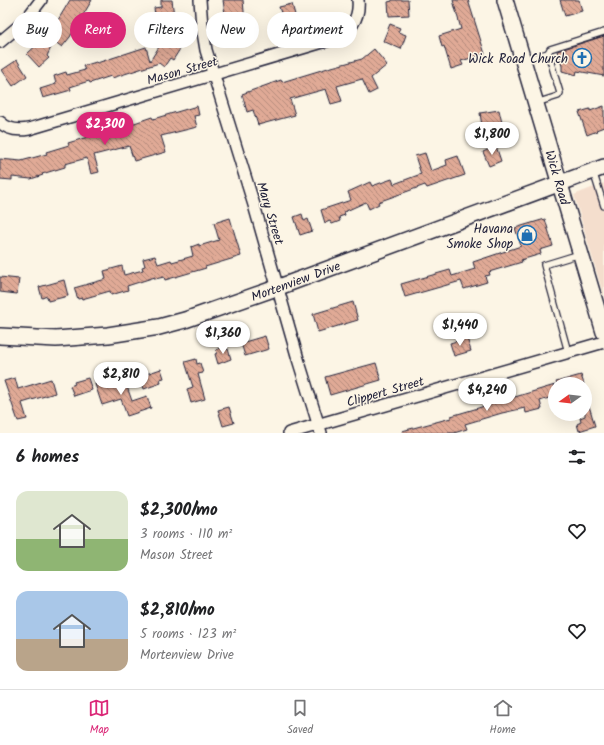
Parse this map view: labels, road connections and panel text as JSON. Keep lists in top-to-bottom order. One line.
{"streets":{"street":["Mason Street","Wick Road","Mary Street","Mortenview Drive","Clippert Street"]},"crossings":[["Mason Street","Mary Street"],["Wick Road","Mortenview Drive"],["Mary Street","Mortenview Drive"],["Mary Street","Clippert Street"]],"places":{"church":["Wick Road Church"],"shop":["Havana Smoke Shop"]},"north":"left","page":{"chip":["Buy","Rent","Filters","New","Apartment"],"price":["$2,300","$1,800","$1,440","$1,360","$2,810","$4,240"],"heading":"6 homes","list":[{"name":"$2,300/mo","note":"3 rooms · 110 m² · Mason Street"},{"name":"$2,810/mo","note":"5 rooms · 123 m² · Mortenview Drive"}],"tabs":["Map","Saved","Home"]}}
